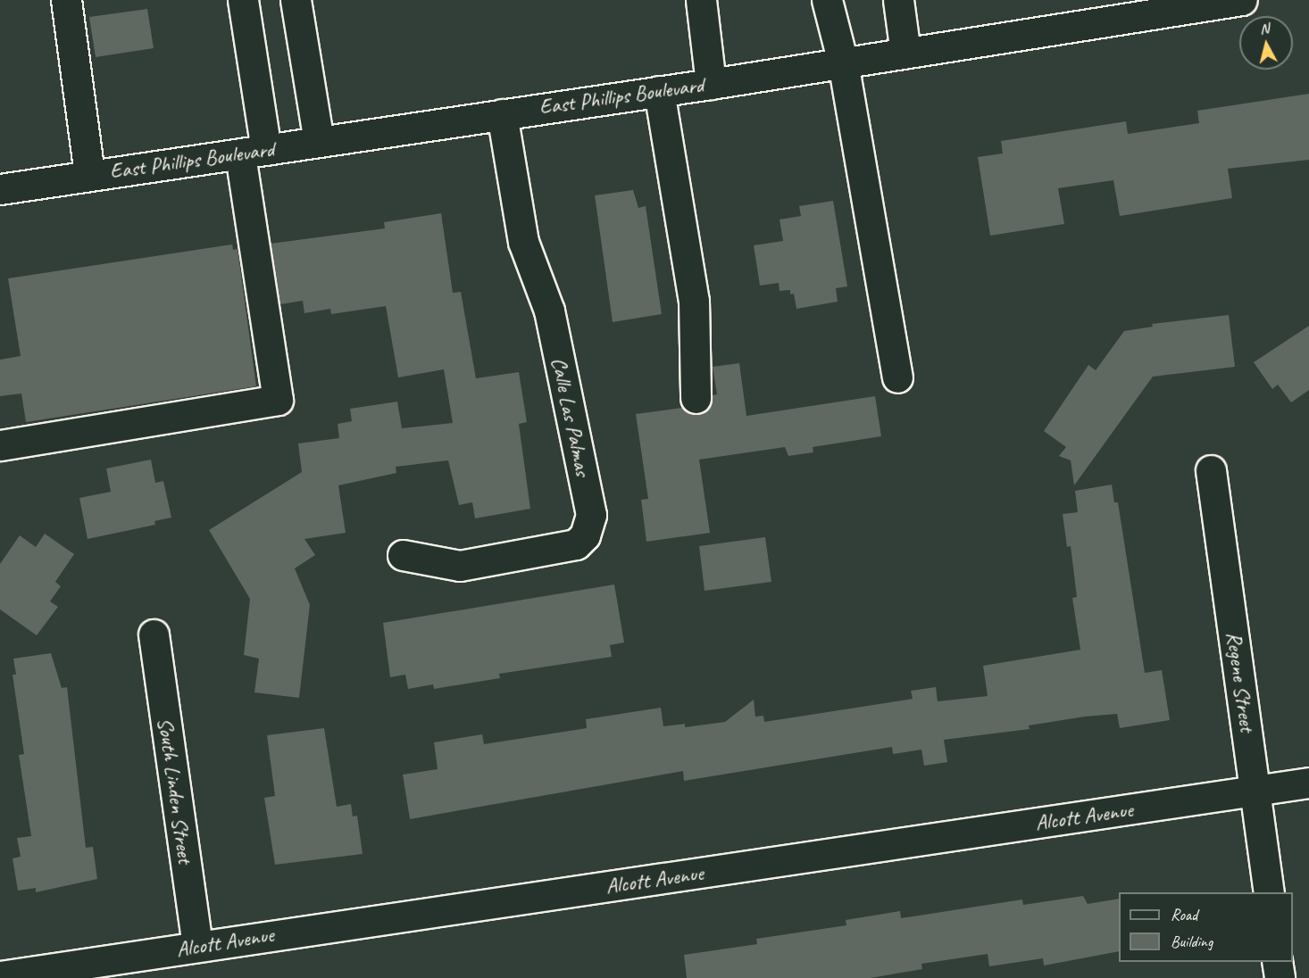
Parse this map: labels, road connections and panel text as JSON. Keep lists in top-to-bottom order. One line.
{"streets":{"street":["East Phillips Boulevard","Calle Las Palmas","Regene Street","South Linden Street","Alcott Avenue"]},"crossings":[["East Phillips Boulevard","Calle Las Palmas"],["Regene Street","Alcott Avenue"],["South Linden Street","Alcott Avenue"]],"legend":["Road","Building"],"north":"top"}
